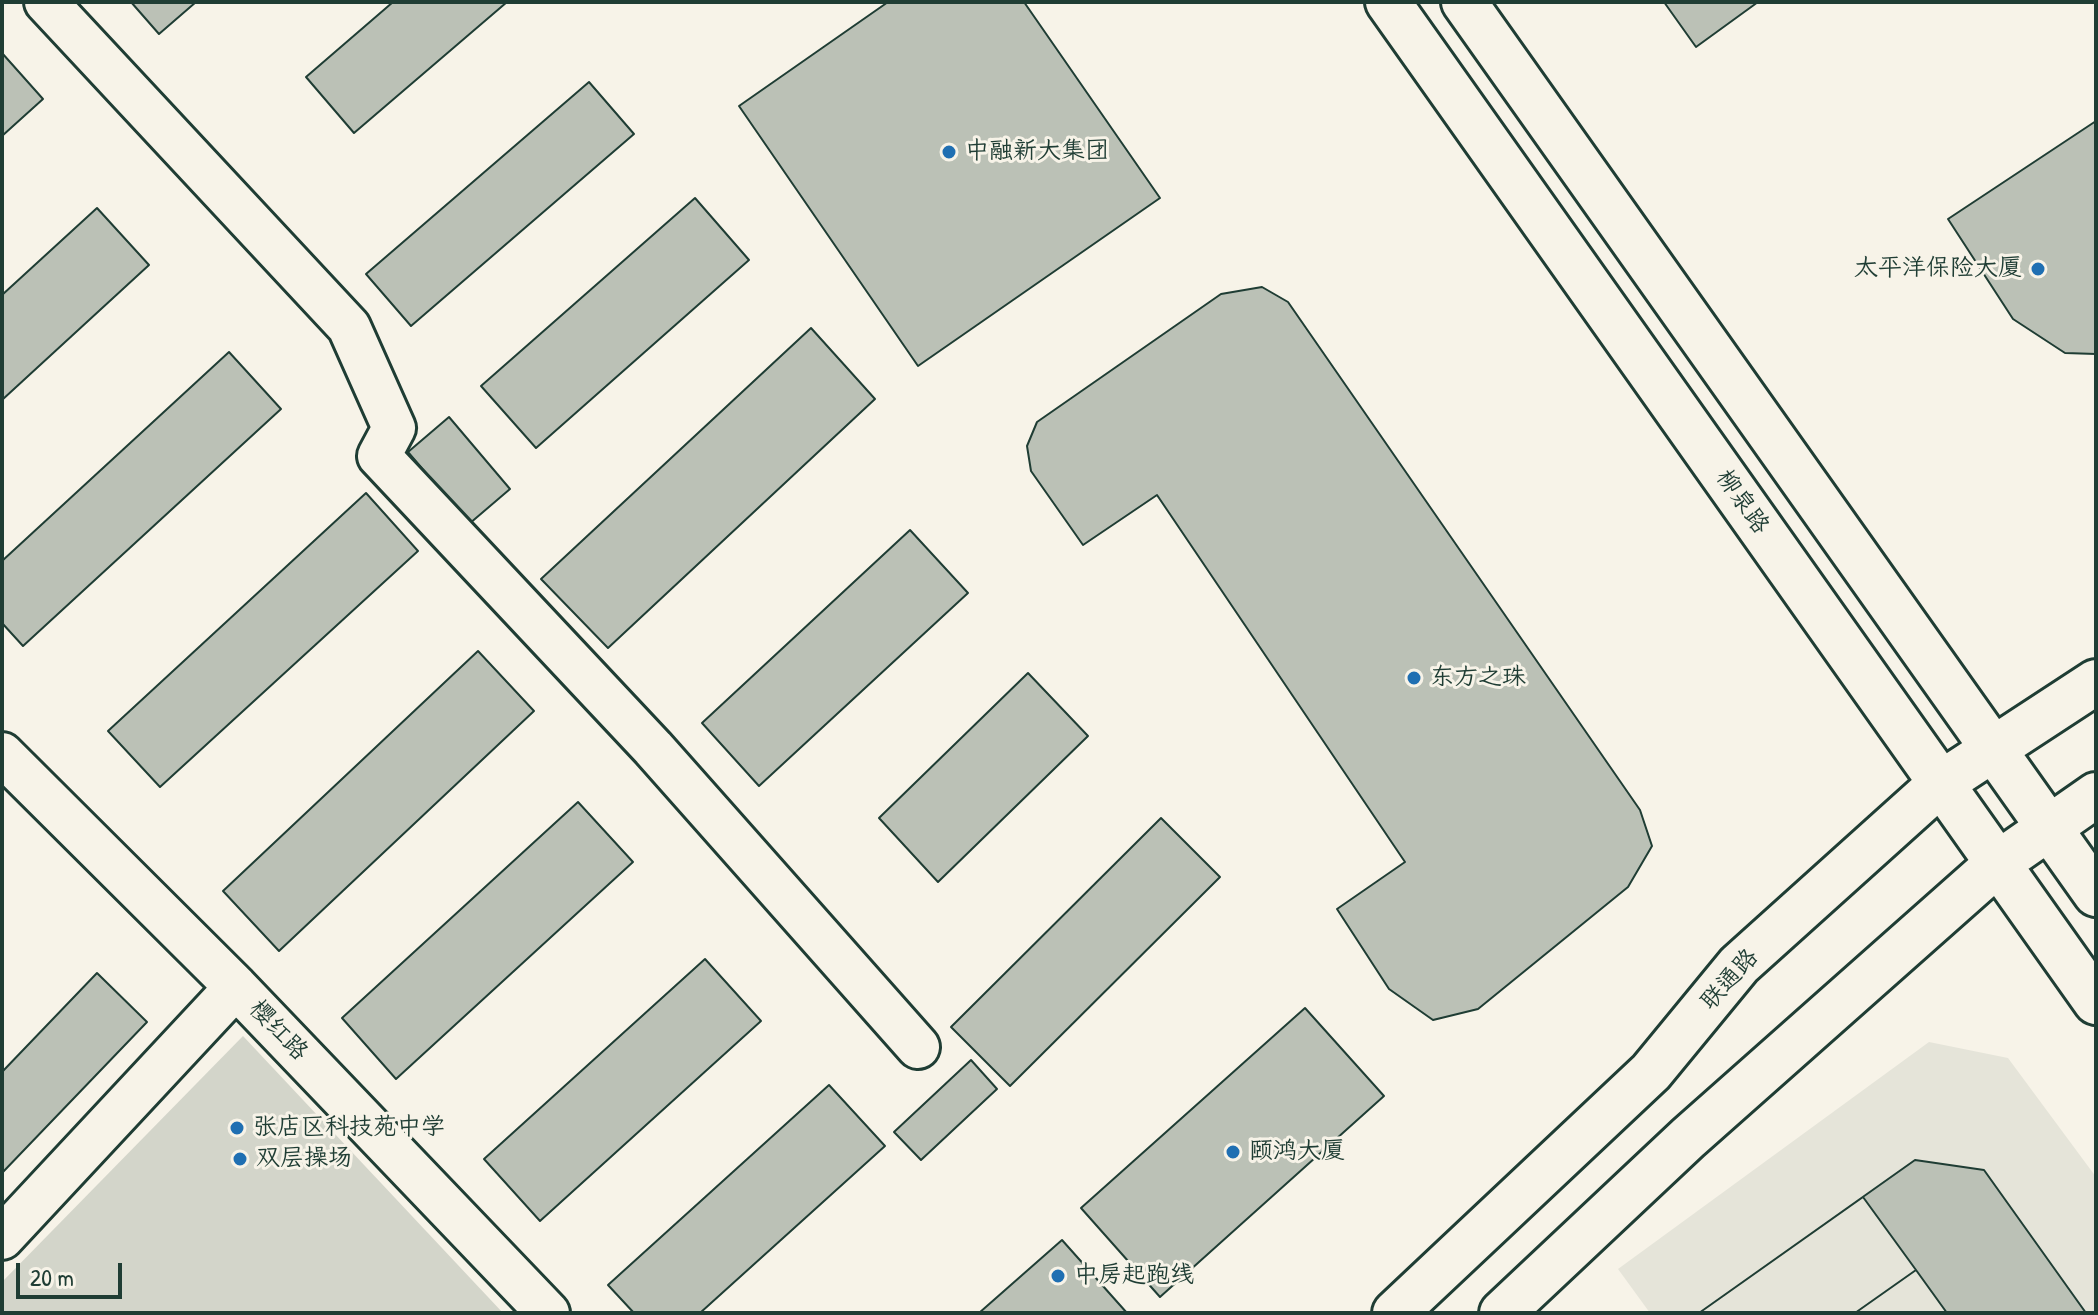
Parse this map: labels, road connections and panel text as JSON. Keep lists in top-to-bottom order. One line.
{"streets":{"main road":["柳泉路","联通路"],"street":["樱红路"]},"crossings":[["柳泉路","联通路"]],"places":["中融新大集团","太平洋保险大厦","东方之珠","张店区科技苑中学","颐鸿大厦","双层操场","中房起跑线"],"scale_bar":"20 m"}
